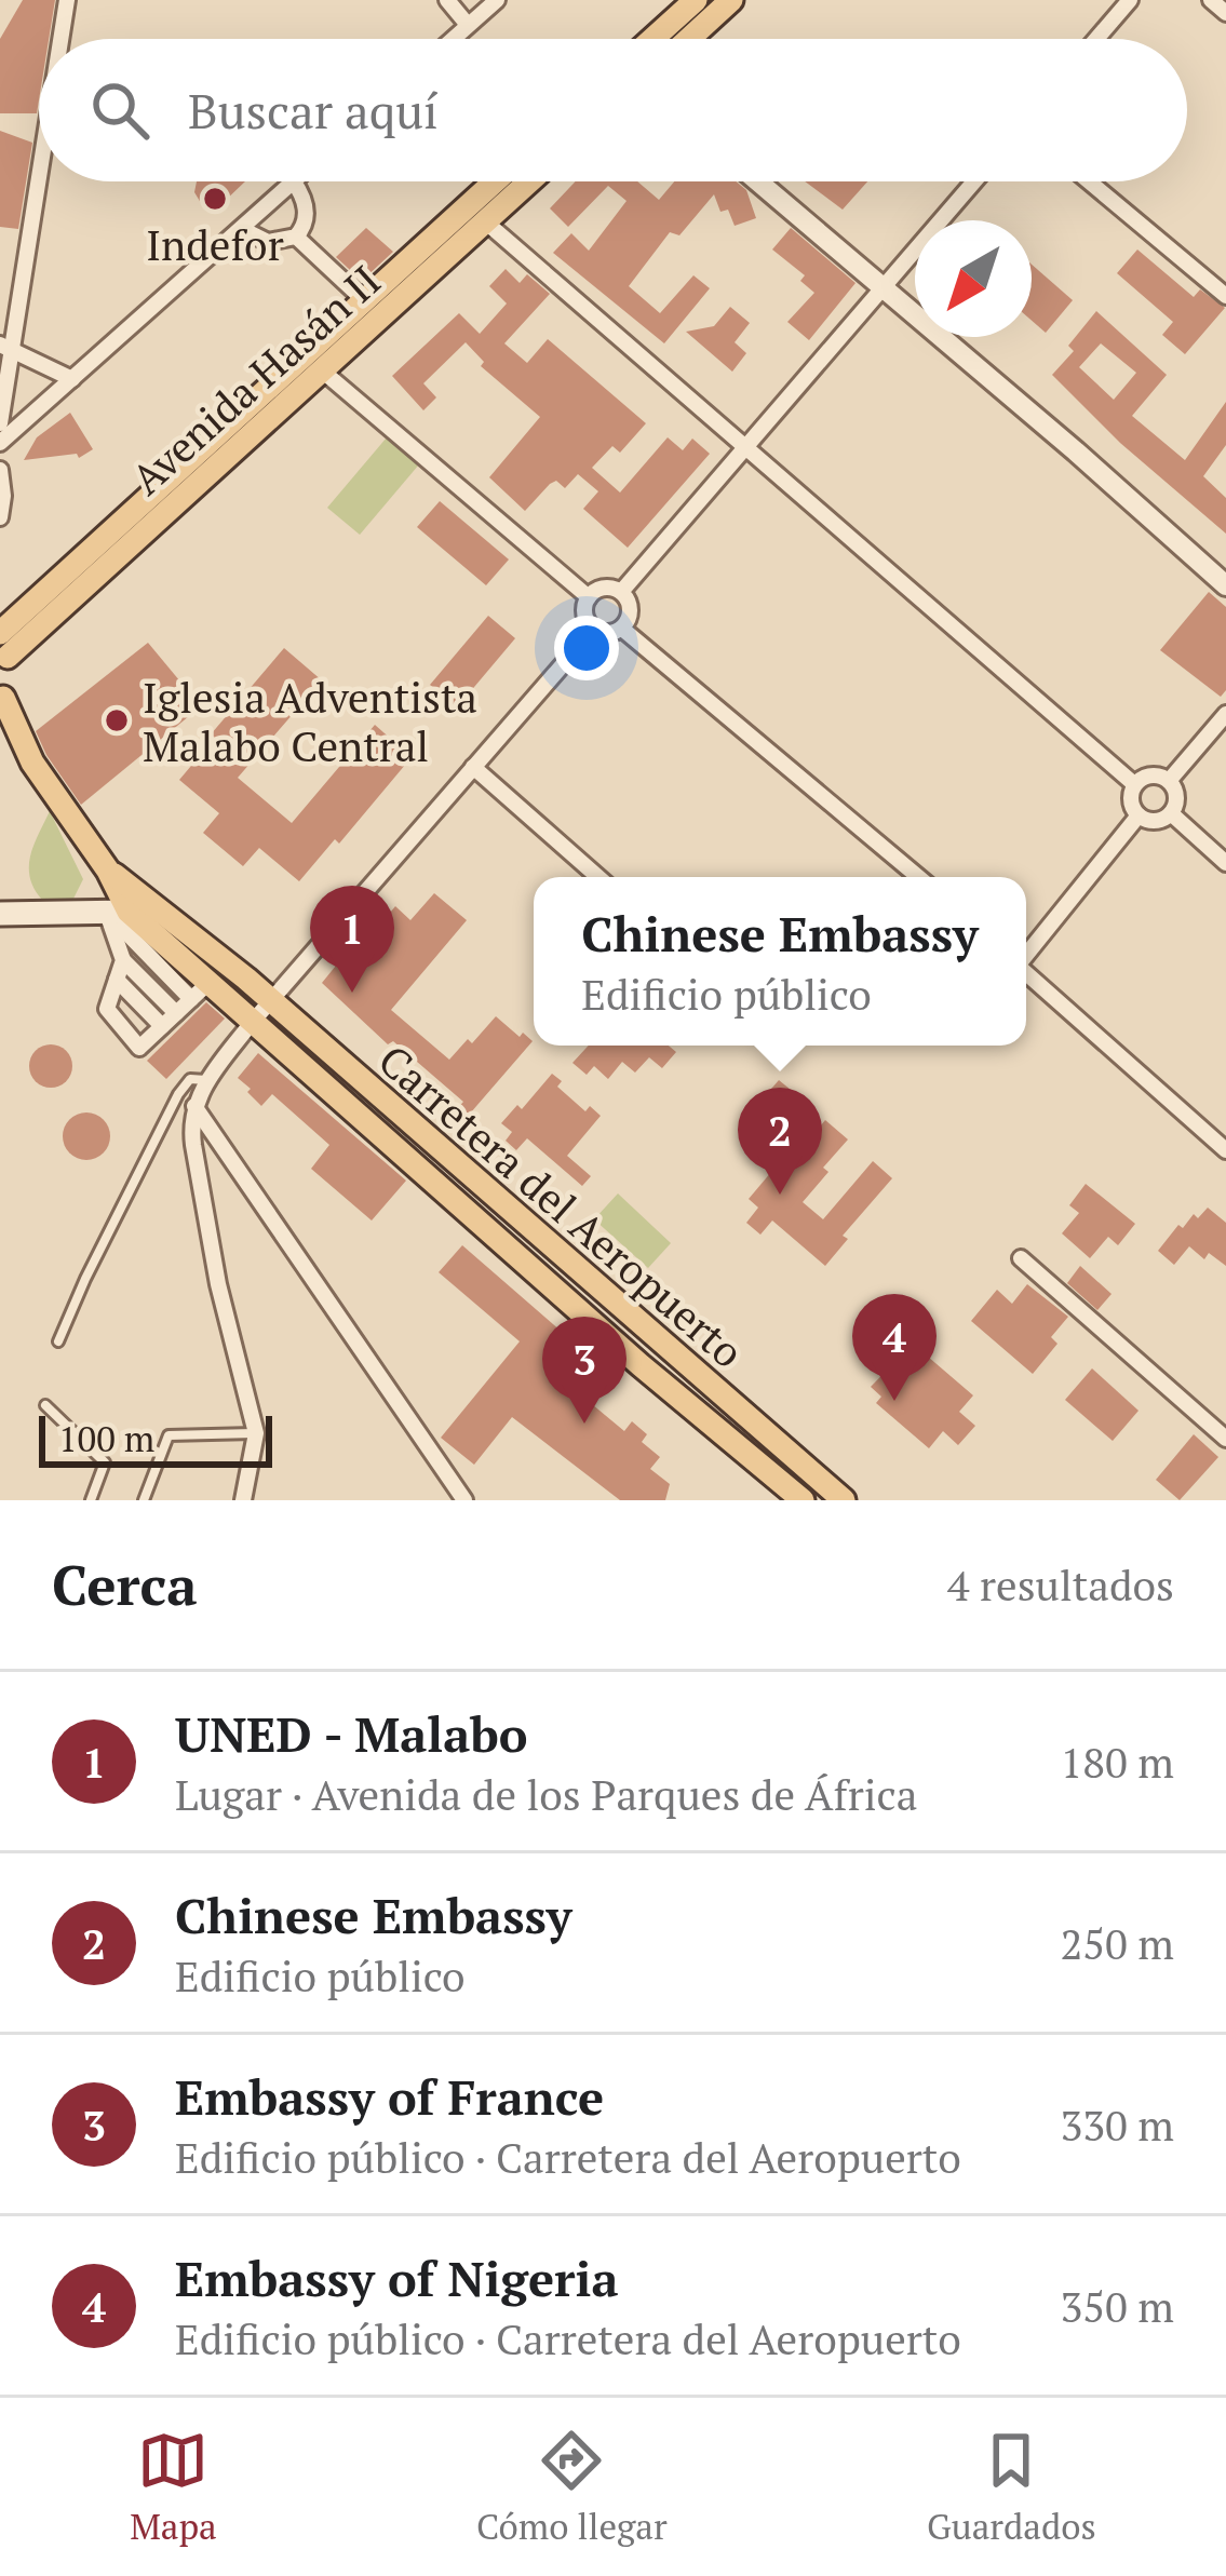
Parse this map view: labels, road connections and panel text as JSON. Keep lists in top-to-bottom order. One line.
{"streets":{"main road":["Avenida Hasán II","Carretera del Aeropuerto"]},"places":["Indefor","Iglesia Adventista Malabo Central"],"scale_bar":"100 m","north":"bottom left","page":{"search":"Buscar aquí","popup":["Chinese Embassy","Edificio público"],"pins":["1","2","4","3"],"scale":"100 m","heading":["Cerca","4 resultados"],"list":[{"mark":"1","name":"UNED - Malabo","note":"Lugar · Avenida de los Parques de África","value":"180 m"},{"mark":"2","name":"Chinese Embassy","note":"Edificio público","value":"250 m"},{"mark":"3","name":"Embassy of France","note":"Edificio público · Carretera del Aeropuerto","value":"330 m"},{"mark":"4","name":"Embassy of Nigeria","note":"Edificio público · Carretera del Aeropuerto","value":"350 m"}],"nav":["Mapa","Cómo llegar","Guardados"]}}
